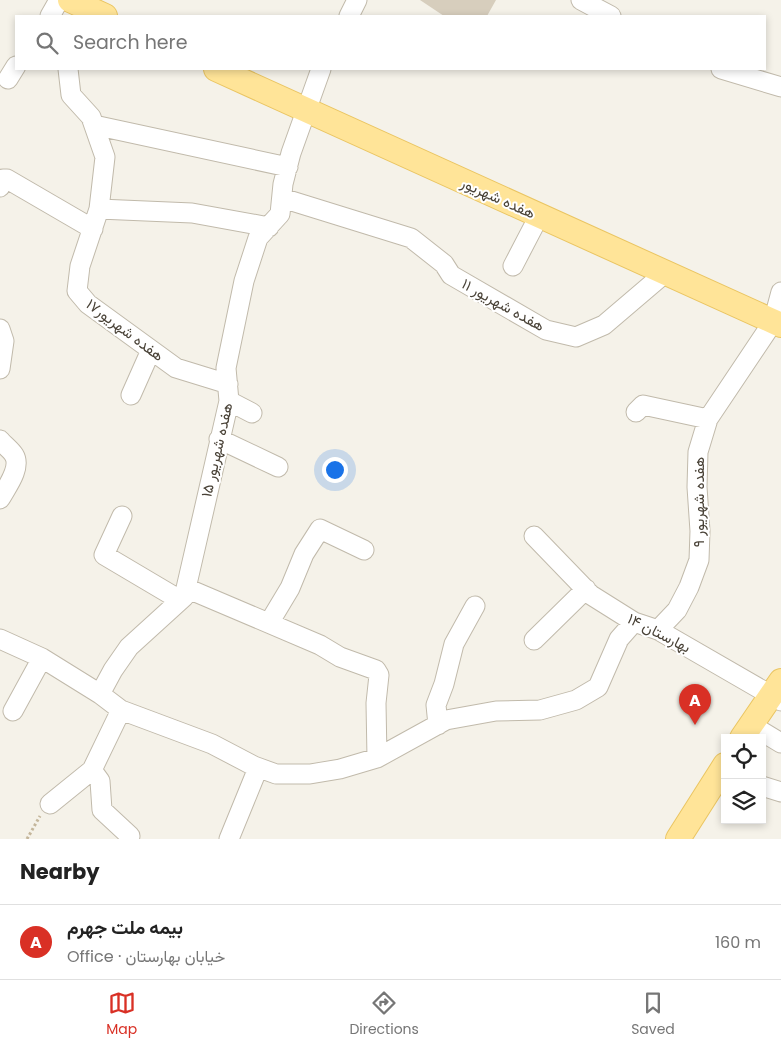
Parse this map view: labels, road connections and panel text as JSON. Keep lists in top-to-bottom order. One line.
{"streets":{"main road":["هفده شهریور"],"street":["هفده شهریور ۱۱","هفده شهریور۱۷","هفده شهریور ۱۵","هفده شهریور ۹","بهارستان ۱۴"]},"crossings":[["هفده شهریور","هفده شهریور ۱۱"],["هفده شهریور","هفده شهریور ۱۵"],["هفده شهریور","هفده شهریور ۹"],["هفده شهریور ۱۱","هفده شهریور ۱۵"],["هفده شهریور۱۷","هفده شهریور ۱۵"],["هفده شهریور ۹","بهارستان ۱۴"]],"page":{"search":"Search here","pins":"A","heading":"Nearby","list":[{"mark":"A","name":"بیمه ملت جهرم","note":"Office · خیابان بهارستان","value":"160 m"}],"nav":["Map","Directions","Saved"]}}
